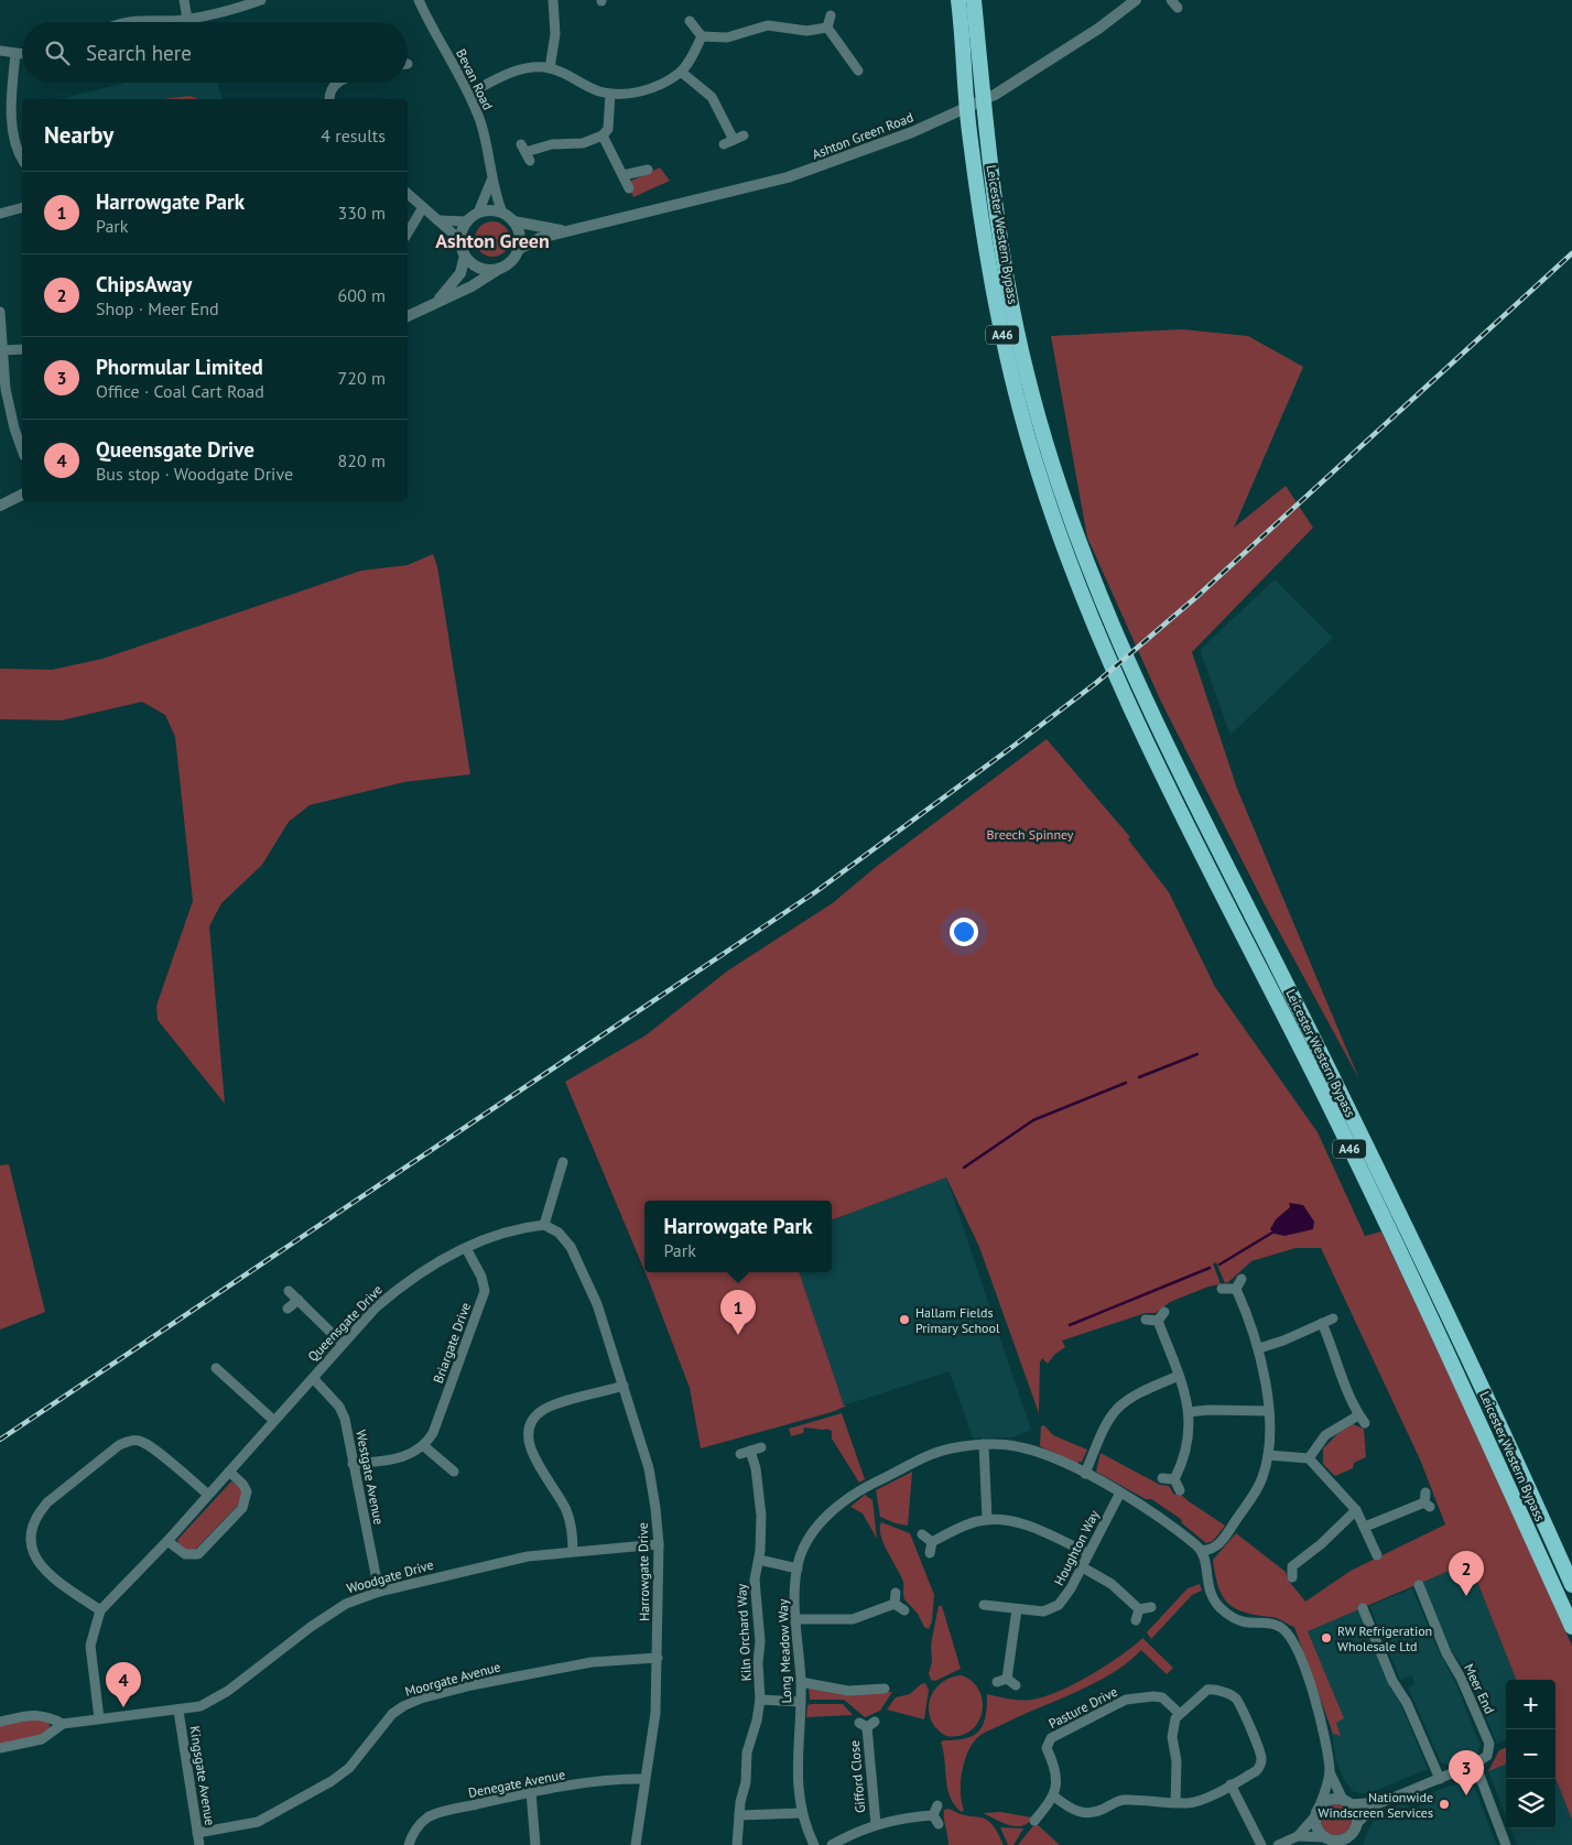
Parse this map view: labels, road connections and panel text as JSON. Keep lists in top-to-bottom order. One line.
{"streets":{"highway":["Leicester Western Bypass","A46"],"street":["Bevan Road","Ashton Green Road","Queensgate Drive","Briargate Drive","Westgate Avenue","Houghton Way","Harrowgate Drive","Woodgate Drive","Kiln Orchard Way","Long Meadow Way","Moorgate Avenue","Meer End","Pasture Drive","Kingsgate Avenue","Gifford Close","Denegate Avenue"]},"crossings":[["Bevan Road","Ashton Green Road"],["Queensgate Drive","Briargate Drive"],["Queensgate Drive","Westgate Avenue"],["Queensgate Drive","Harrowgate Drive"],["Queensgate Drive","Woodgate Drive"],["Westgate Avenue","Woodgate Drive"],["Houghton Way","Long Meadow Way"],["Harrowgate Drive","Woodgate Drive"],["Harrowgate Drive","Moorgate Avenue"],["Harrowgate Drive","Denegate Avenue"],["Woodgate Drive","Kingsgate Avenue"],["Moorgate Avenue","Kingsgate Avenue"]],"districts":["Ashton Green"],"parks":["Breech Spinney"],"places":["Hallam Fields Primary School","RW Refrigeration Wholesale Ltd","Nationwide Windscreen Services"],"page":{"search":"Search here","heading":["Nearby","4 results"],"list":[{"mark":"1","name":"Harrowgate Park","note":"Park","value":"330 m"},{"mark":"2","name":"ChipsAway","note":"Shop · Meer End","value":"600 m"},{"mark":"3","name":"Phormular Limited","note":"Office · Coal Cart Road","value":"720 m"},{"mark":"4","name":"Queensgate Drive","note":"Bus stop · Woodgate Drive","value":"820 m"}],"popup":["Harrowgate Park","Park"],"pins":["1","2","4","3"],"map_buttons":["+","−"]}}
